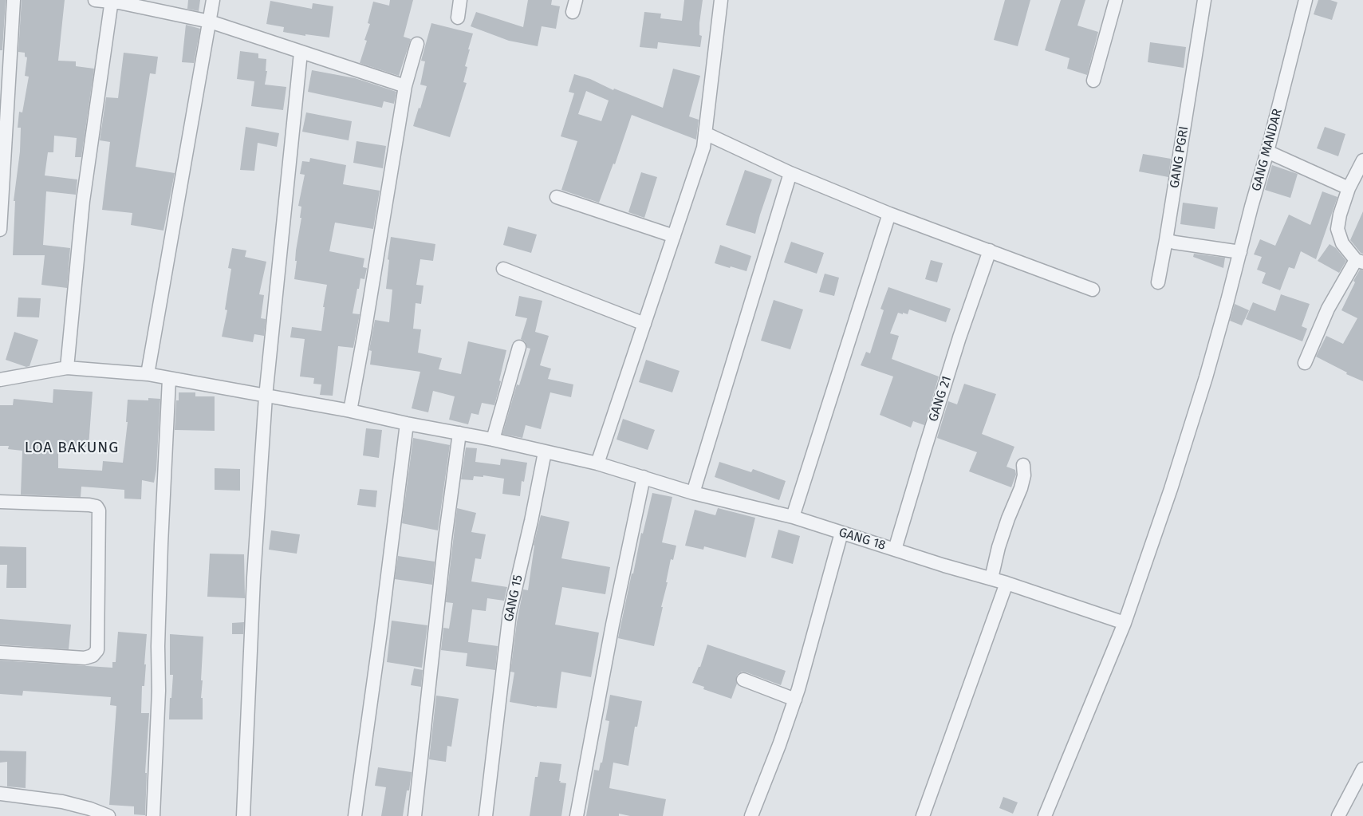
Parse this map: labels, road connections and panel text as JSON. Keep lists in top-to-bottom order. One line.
{"streets":{"street":["GANG MANDAR","GANG PGRI","GANG 21","GANG 18","GANG 15"]},"crossings":[["GANG MANDAR","GANG 18"],["GANG 21","GANG 18"],["GANG 18","GANG 15"]],"districts":["LOA BAKUNG"]}
